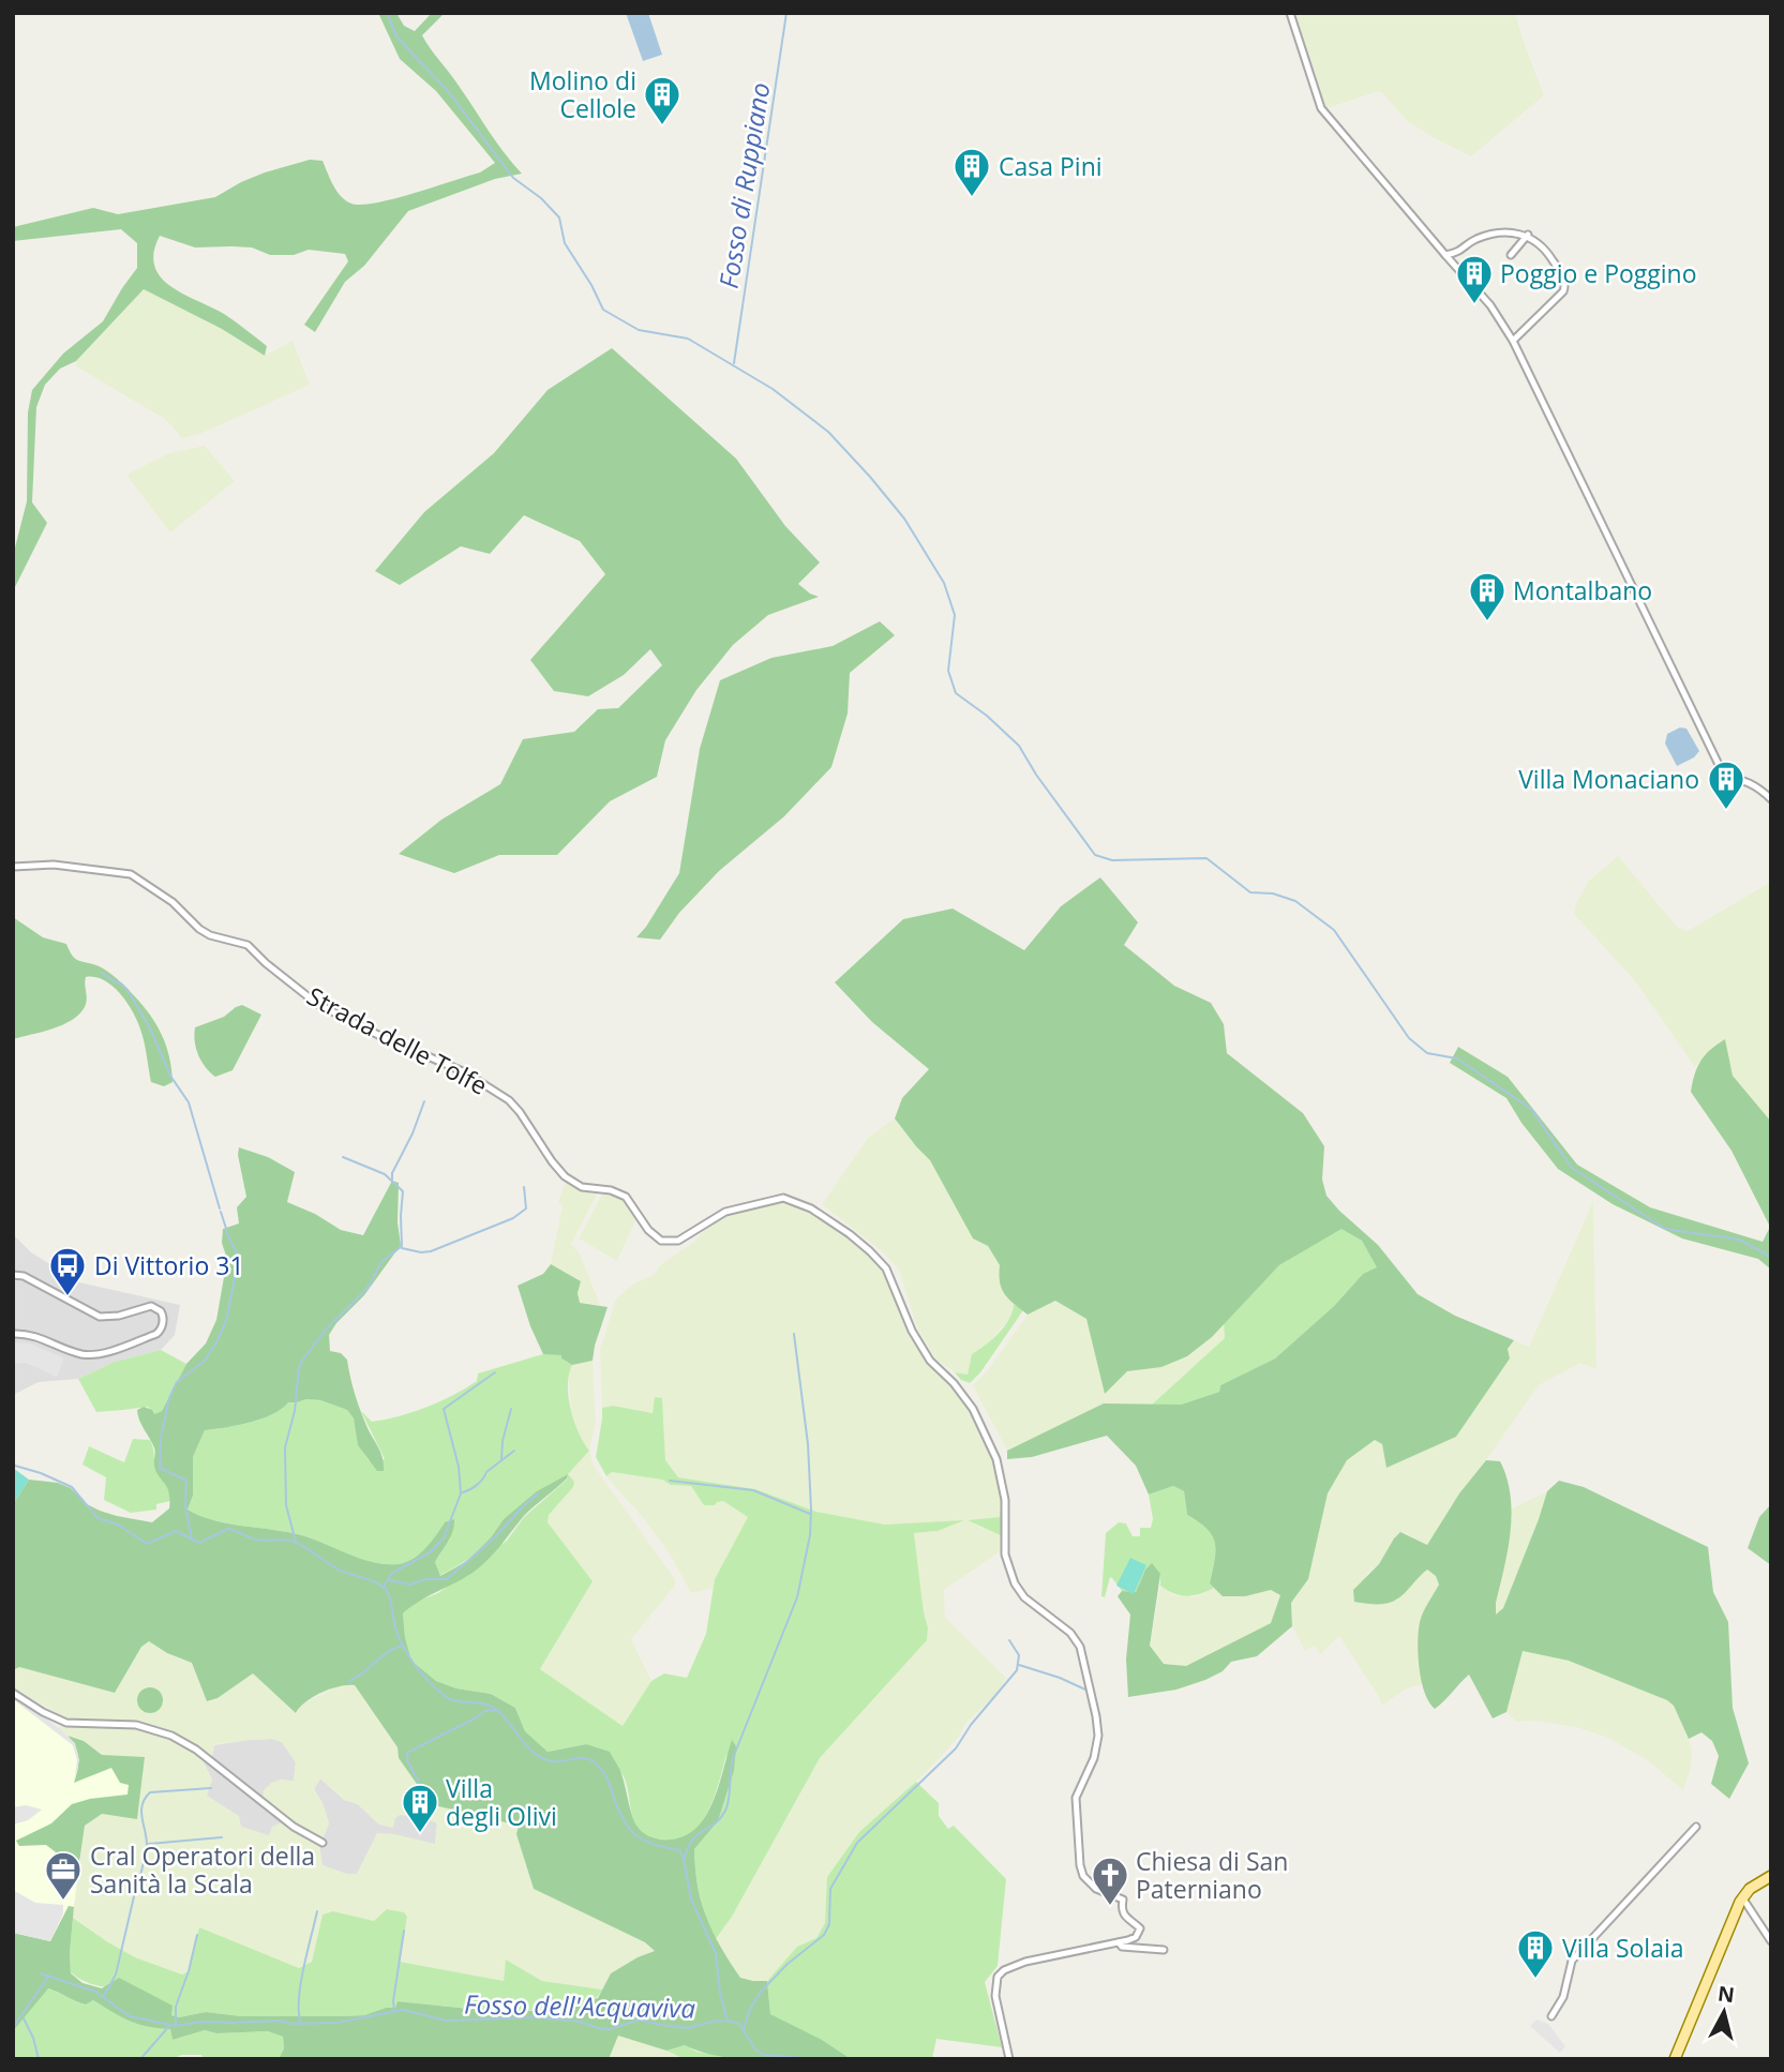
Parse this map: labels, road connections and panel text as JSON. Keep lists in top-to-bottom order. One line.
{"streets":{"street":["Strada delle Tolfe"]},"water":["Fosso di Ruppiano","Fosso dell'Acquaviva"],"places":{"building":["Molino di Cellole","Casa Pini","Poggio e Poggino","Montalbano","Villa Monaciano","Villa degli Olivi","Villa Solaia"],"bus stop":["Di Vittorio 31"],"office":["Cral Operatori della Sanità la Scala"],"church":["Chiesa di San Paterniano"]},"north":"top"}
